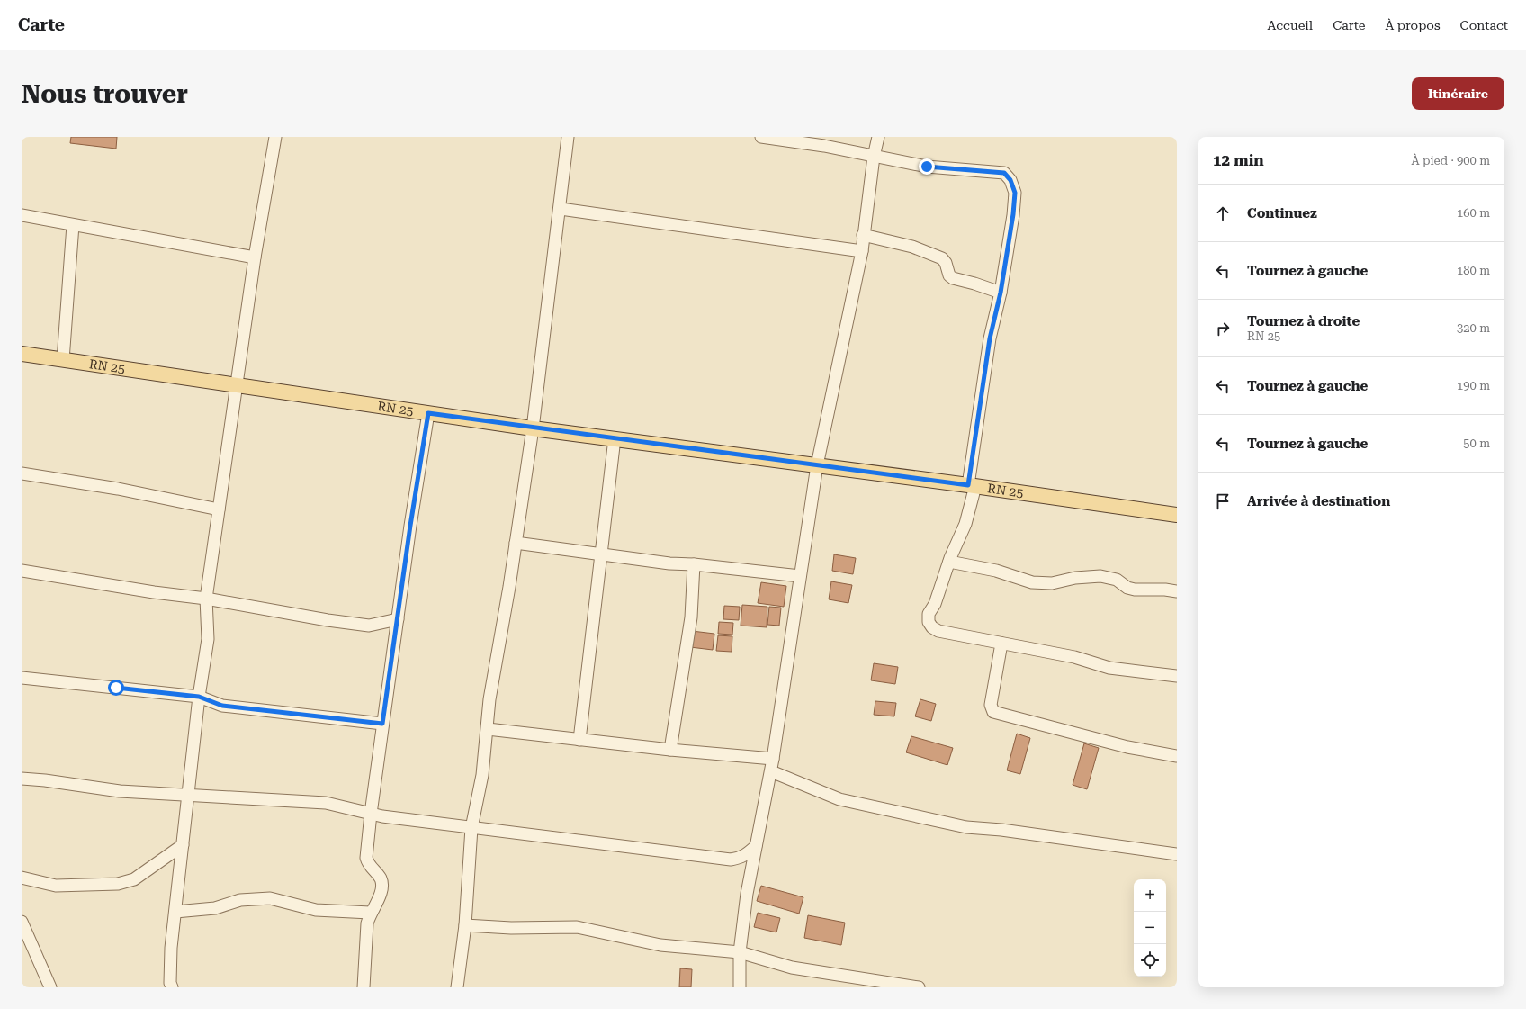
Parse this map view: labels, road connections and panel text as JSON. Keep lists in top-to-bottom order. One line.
{"streets":{"main road":["RN 25"]},"page":{"header":"Carte","nav":["Accueil","Carte","À propos","Contact"],"buttons":"Itinéraire","title":"Nous trouver","heading":["12 min","À pied · 900 m"],"list":[["Continuez","160 m"],["Tournez à gauche","180 m"],["Tournez à droite","RN 25","320 m"],["Tournez à gauche","190 m"],["Tournez à gauche","50 m"],"Arrivée à destination"],"map_buttons":["+","−"]}}
